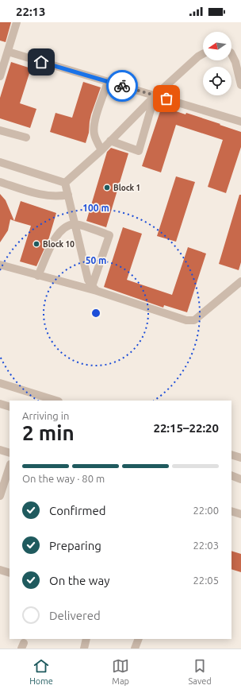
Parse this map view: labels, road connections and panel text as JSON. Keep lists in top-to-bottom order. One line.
{"places":["Block 1","Block 10"],"north":"left","page":{"status":"22:13","heading":["2 min","Arriving in","22:15–22:20"],"bar":"On the way · 80 m","list":[["Confirmed","22:00"],["Preparing","22:03"],["On the way","22:05"],"Delivered"],"tabs":["Home","Map","Saved"]},"rings":["100 m","50 m"]}
